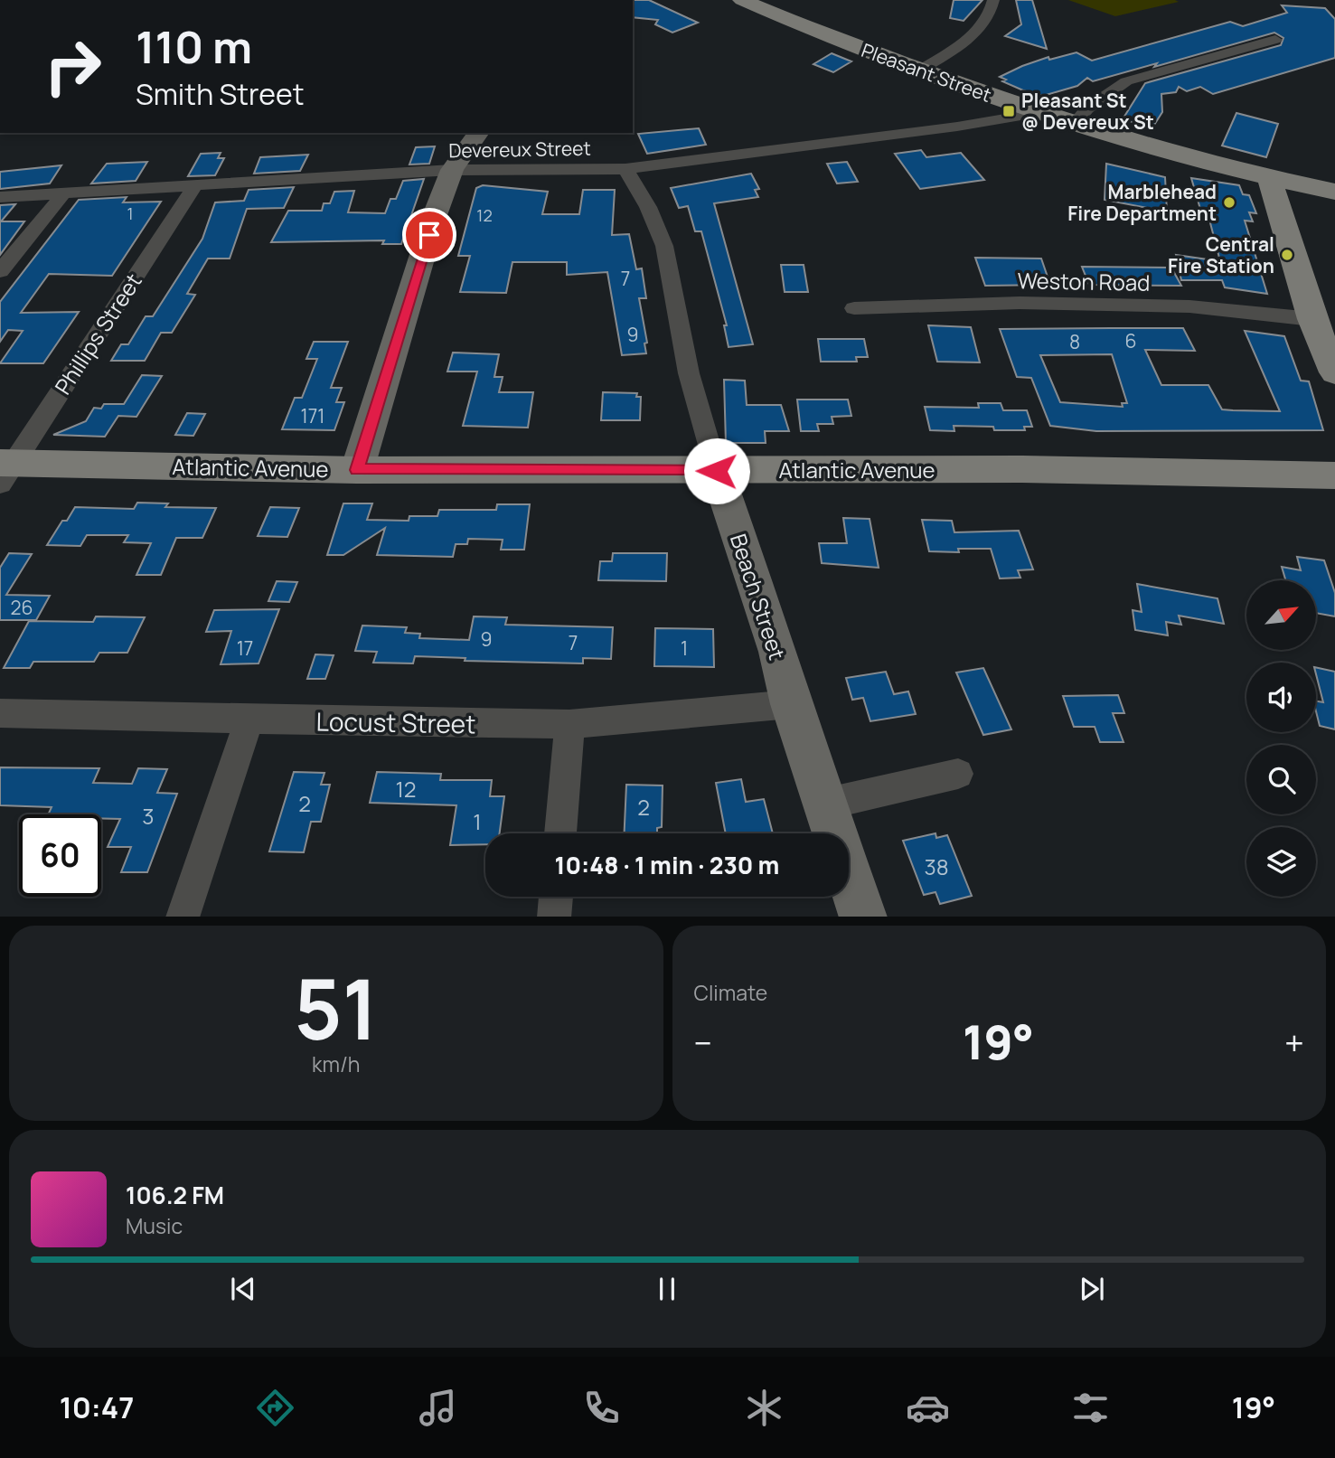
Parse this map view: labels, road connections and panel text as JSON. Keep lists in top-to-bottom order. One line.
{"streets":{"main road":["Pleasant Street","Atlantic Avenue"],"street":["Devereux Street","Weston Road","Phillips Street","Beach Street","Locust Street"]},"crossings":[["Pleasant Street","Devereux Street"],["Devereux Street","Phillips Street"],["Devereux Street","Beach Street"],["Phillips Street","Atlantic Avenue"],["Atlantic Avenue","Beach Street"],["Beach Street","Locust Street"]],"places":{"transit":["Pleasant St @ Devereux St"],"other":["Marblehead Fire Department","Central Fire Station"]},"house_numbers":["1","12","7","9","6","8","171","26","9","7","17","1","12","2","2","3","1","38"],"north":"top right","page":{"turn":["110 m","Smith Street"],"limit":"60","trip":"10:48 · 1 min · 230 m","tile":[["51","km/h"],"Climate"],"heat":["−","19°","+"],"song":["106.2 FM","Music"],"tabs":["10:47","19°"]}}
